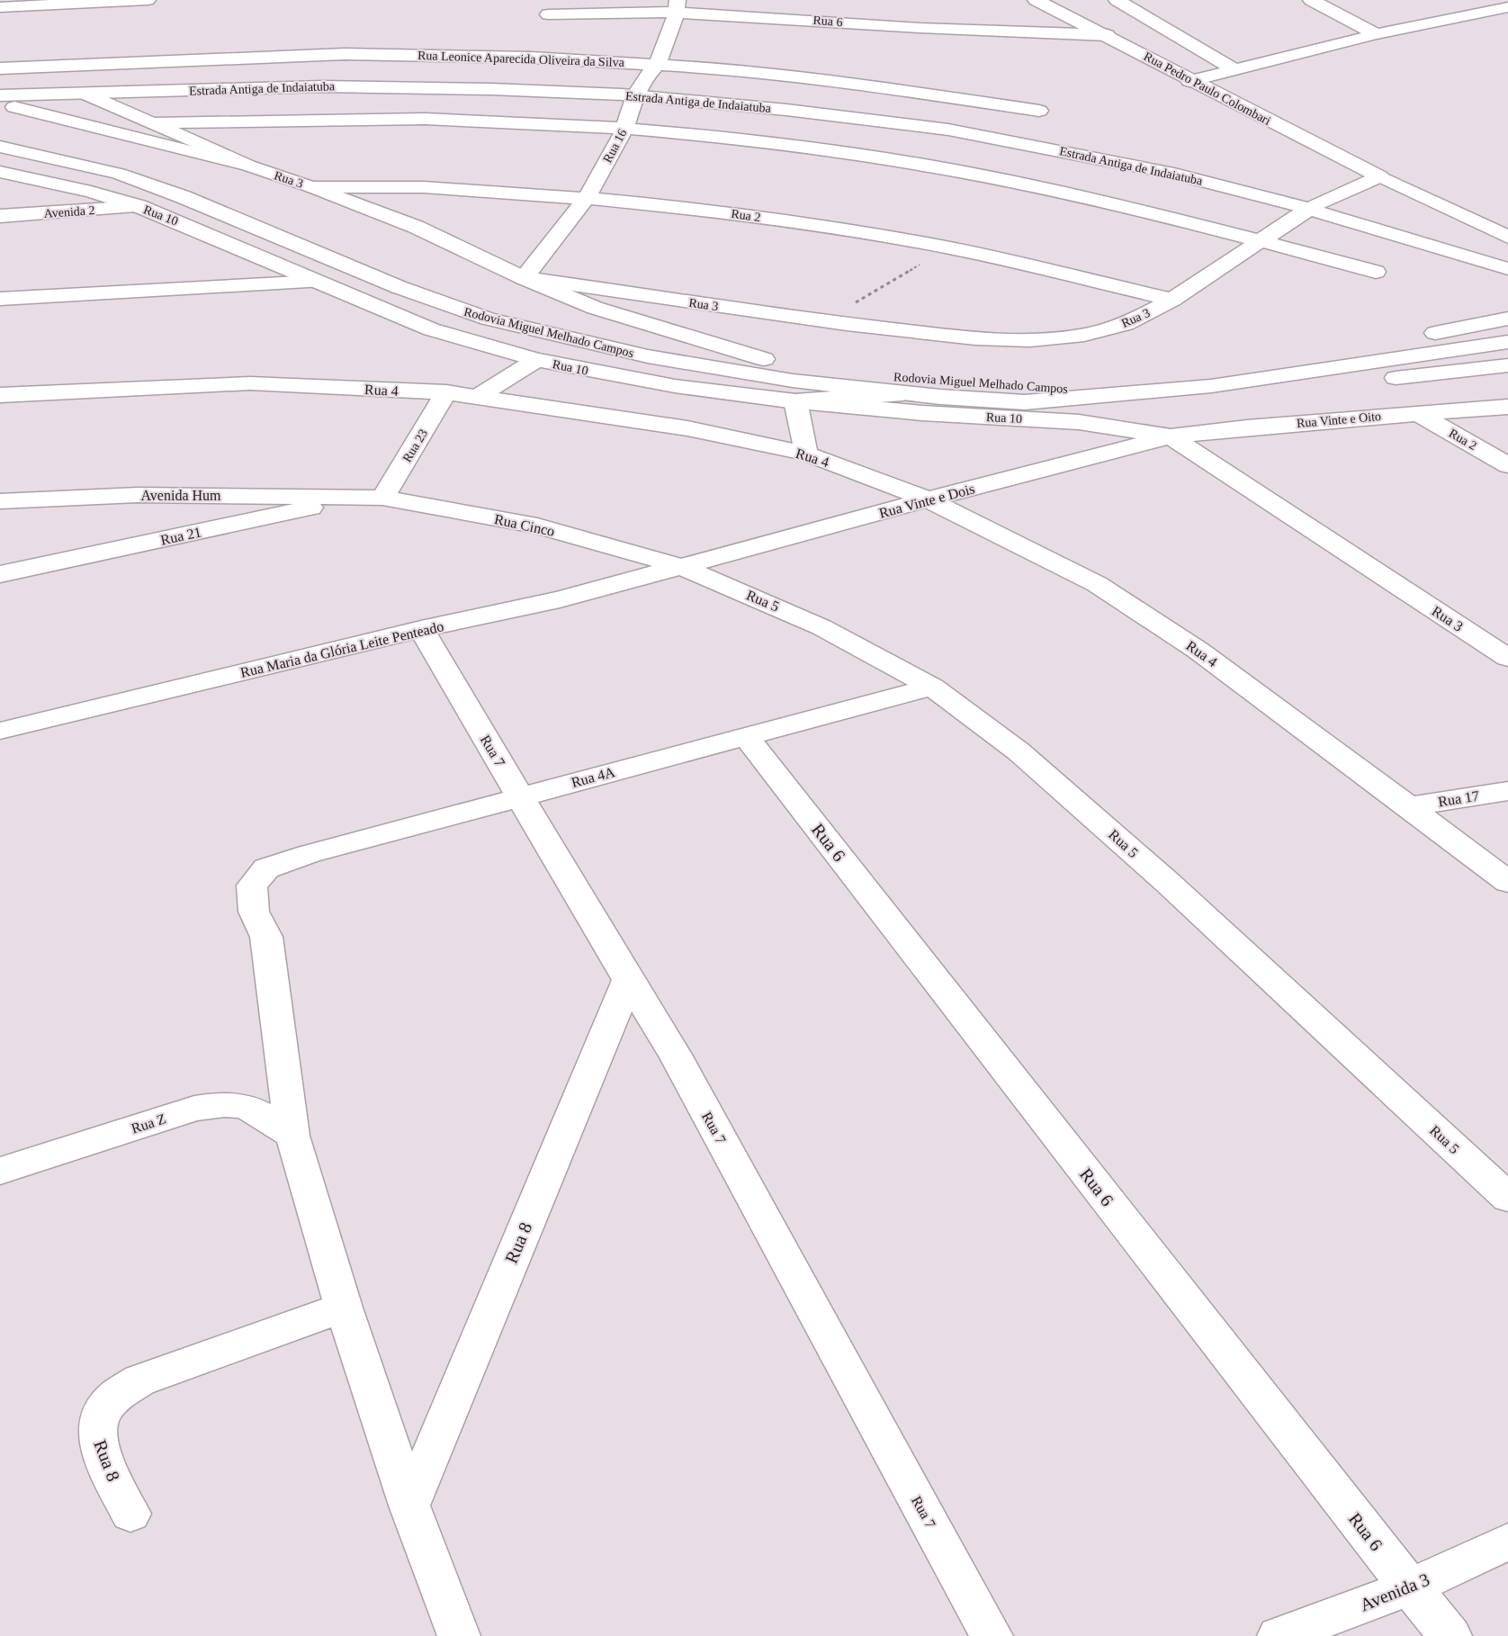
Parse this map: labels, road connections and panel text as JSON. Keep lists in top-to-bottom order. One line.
{"streets":{"main road":["Rua 6","Rua Leonice Aparecida Oliveira da Silva","Estrada Antiga de Indaiatuba","Rua Pedro Paulo Colombari","Rua 16","Rua 3","Avenida 2","Rua 10","Rua 2","Rodovia Miguel Melhado Campos","Rua 4","Rua Vinte e Oito","Rua 23","Avenida Hum","Rua Vinte e Dois","Rua Cinco","Rua 21","Rua 5","Rua Maria da Glória Leite Penteado","Rua 7","Rua 4A","Rua 17","Rua Z","Rua 8","Avenida 3"]},"crossings":[["Rua 6","Rua Pedro Paulo Colombari"],["Rua 6","Rua 16"],["Rua 6","Rua 4A"],["Rua 6","Avenida 3"],["Rua Leonice Aparecida Oliveira da Silva","Rua 16"],["Estrada Antiga de Indaiatuba","Rua 16"],["Estrada Antiga de Indaiatuba","Rua 3"],["Rua 16","Rua 3"],["Rua 16","Rua 2"],["Rua 3","Rua 10"],["Rua 3","Rua 2"],["Rua 3","Rua Vinte e Oito"],["Rua 3","Rua Vinte e Dois"],["Avenida 2","Rua 10"],["Rua 10","Rua Vinte e Oito"],["Rua 10","Rua Vinte e Dois"],["Rua 2","Rua Vinte e Oito"],["Rua 4","Rua 23"],["Rua 4","Rua Vinte e Dois"],["Rua 4","Rua 17"],["Rua Vinte e Oito","Rua Vinte e Dois"],["Rua 23","Avenida Hum"],["Rua 23","Rua Cinco"],["Rua 23","Rua 21"],["Avenida Hum","Rua Cinco"],["Avenida Hum","Rua 21"],["Rua Vinte e Dois","Rua Cinco"],["Rua Vinte e Dois","Rua 5"],["Rua Vinte e Dois","Rua Maria da Glória Leite Penteado"],["Rua Cinco","Rua 21"],["Rua Cinco","Rua 5"],["Rua Cinco","Rua Maria da Glória Leite Penteado"],["Rua 5","Rua Maria da Glória Leite Penteado"],["Rua 5","Rua 4A"],["Rua Maria da Glória Leite Penteado","Rua 7"],["Rua 7","Rua 4A"],["Rua 7","Rua 8"],["Rua 4A","Rua Z"]]}
